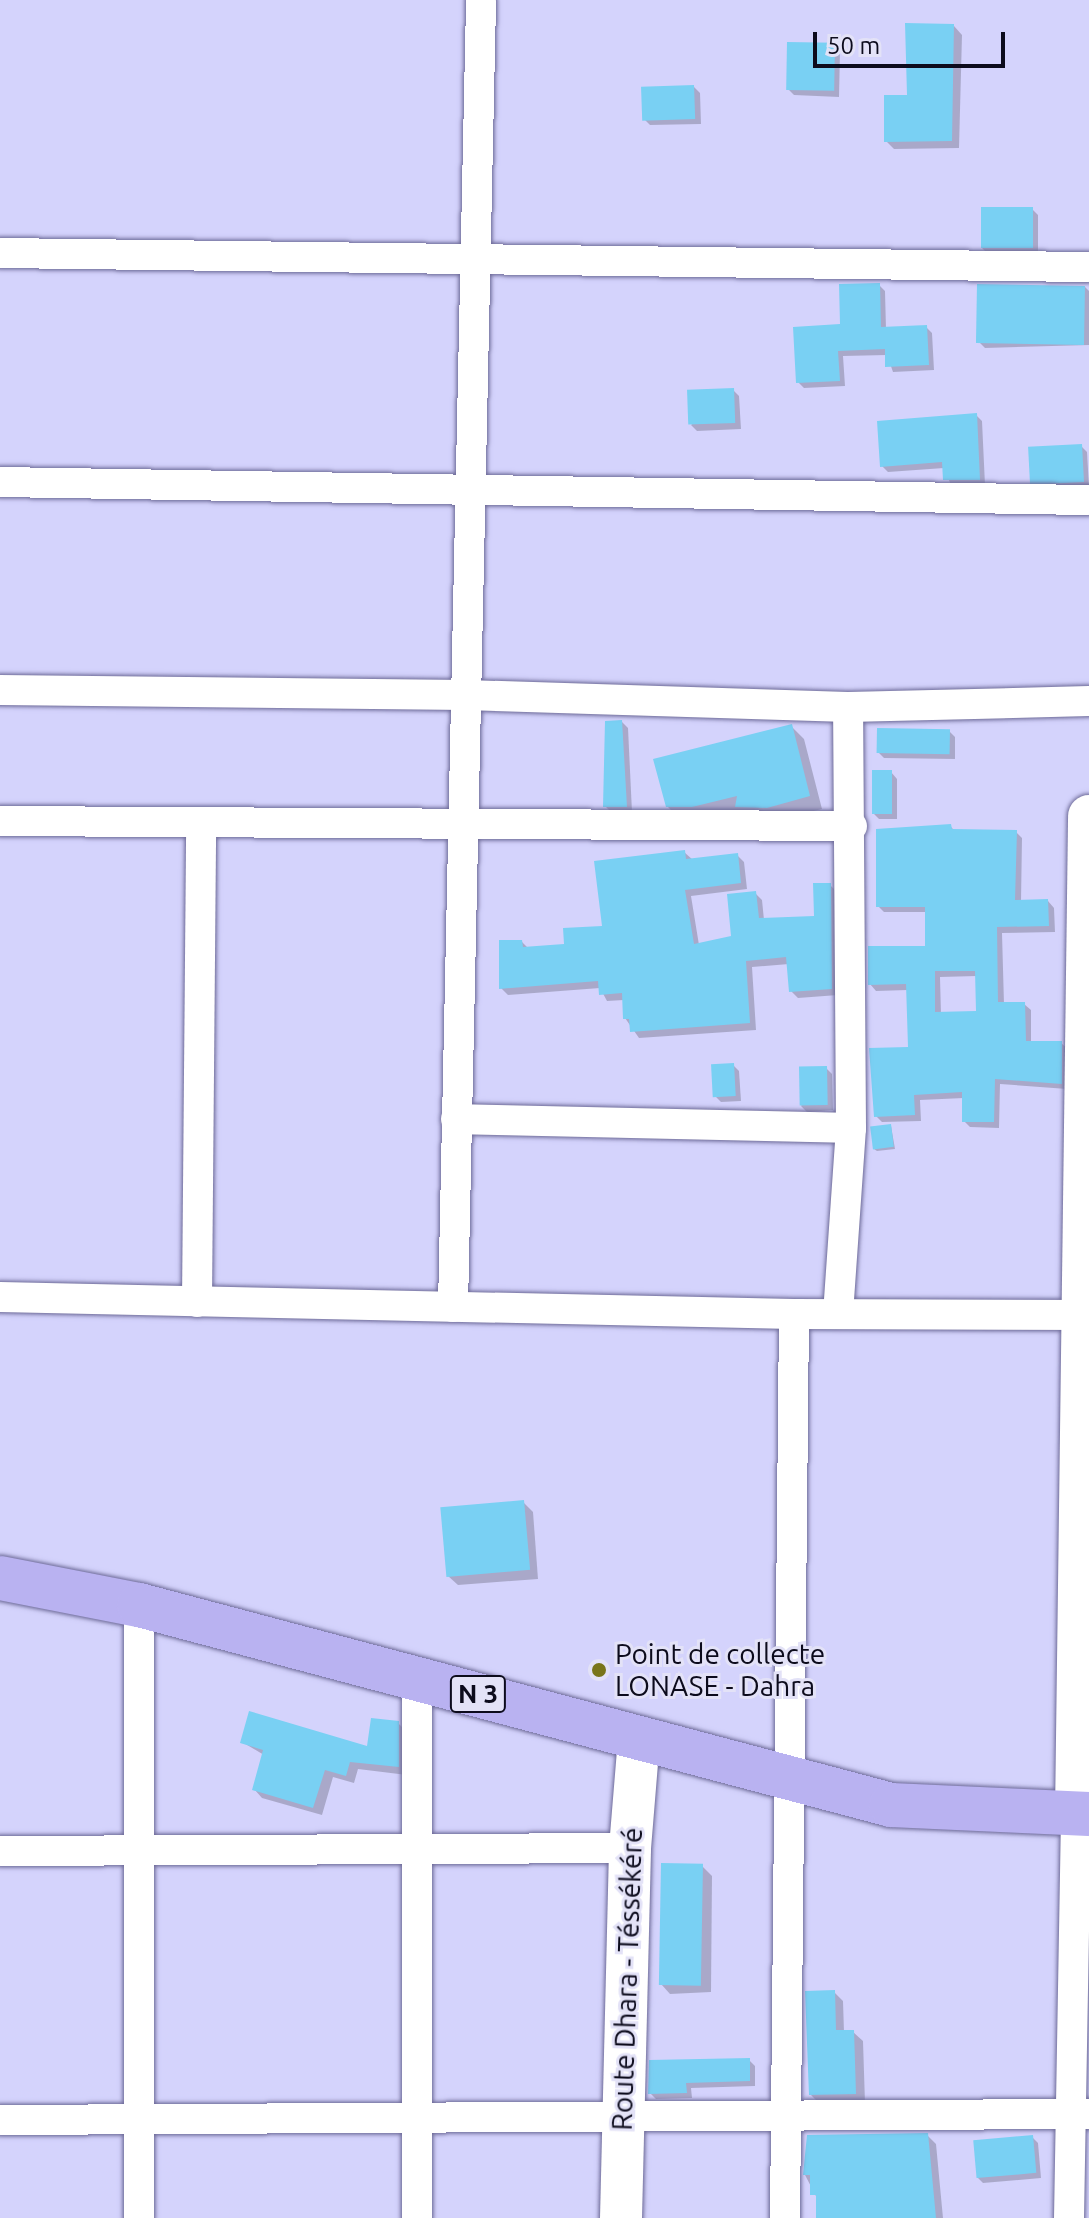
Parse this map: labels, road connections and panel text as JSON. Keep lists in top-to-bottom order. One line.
{"streets":{"main road":["N 3"],"street":["Route Dhara - Téssékéré"]},"crossings":[["N 3","Route Dhara - Téssékéré"]],"places":["Point de collecte LONASE - Dahra"],"scale_bar":"50 m"}
